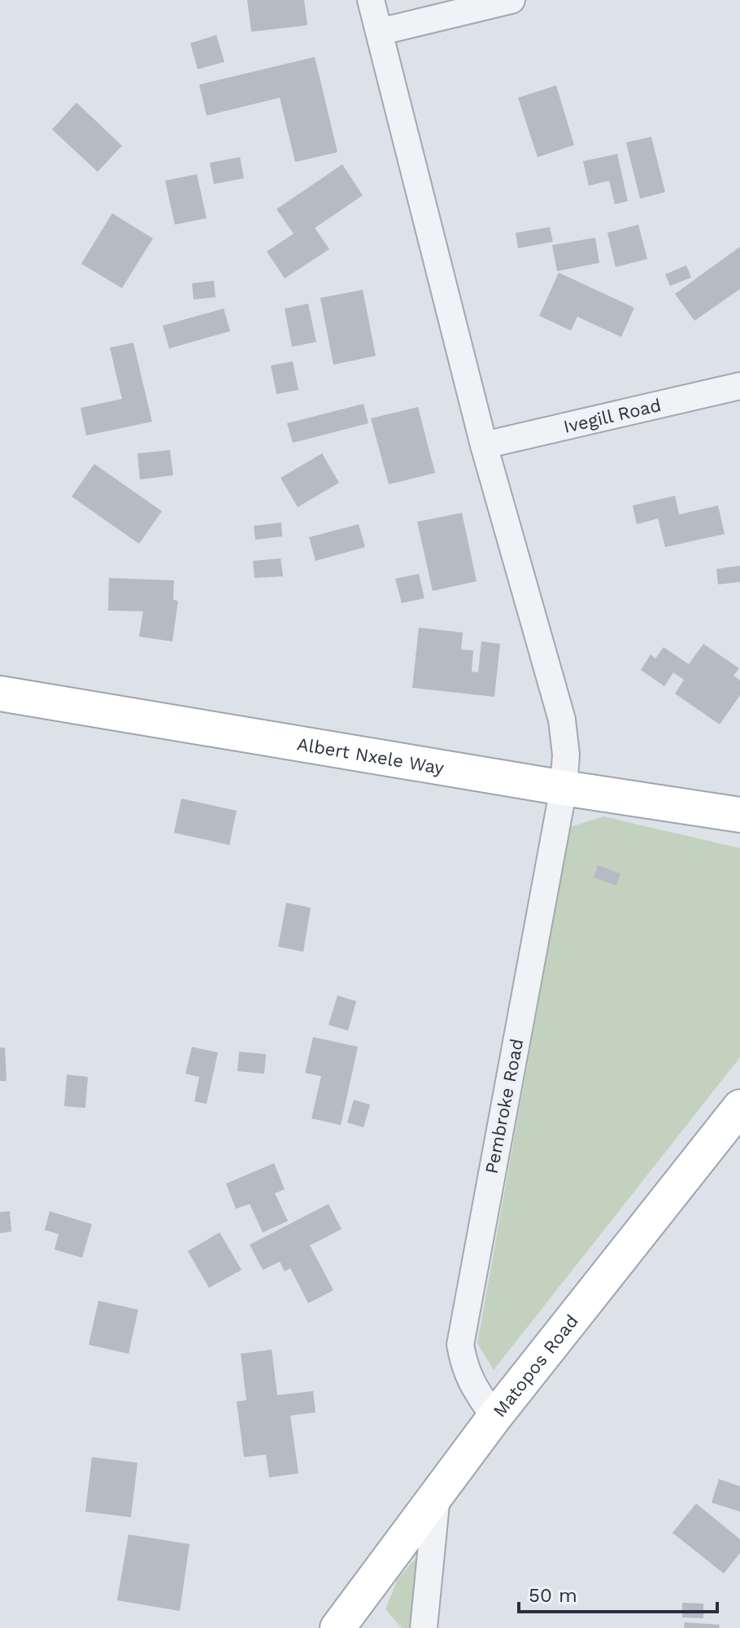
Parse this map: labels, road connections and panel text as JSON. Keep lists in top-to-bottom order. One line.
{"streets":{"main road":["Albert Nxele Way","Matopos Road"],"street":["Ivegill Road","Pembroke Road"]},"crossings":[["Ivegill Road","Pembroke Road"],["Albert Nxele Way","Pembroke Road"],["Pembroke Road","Matopos Road"]],"scale_bar":"50 m"}
